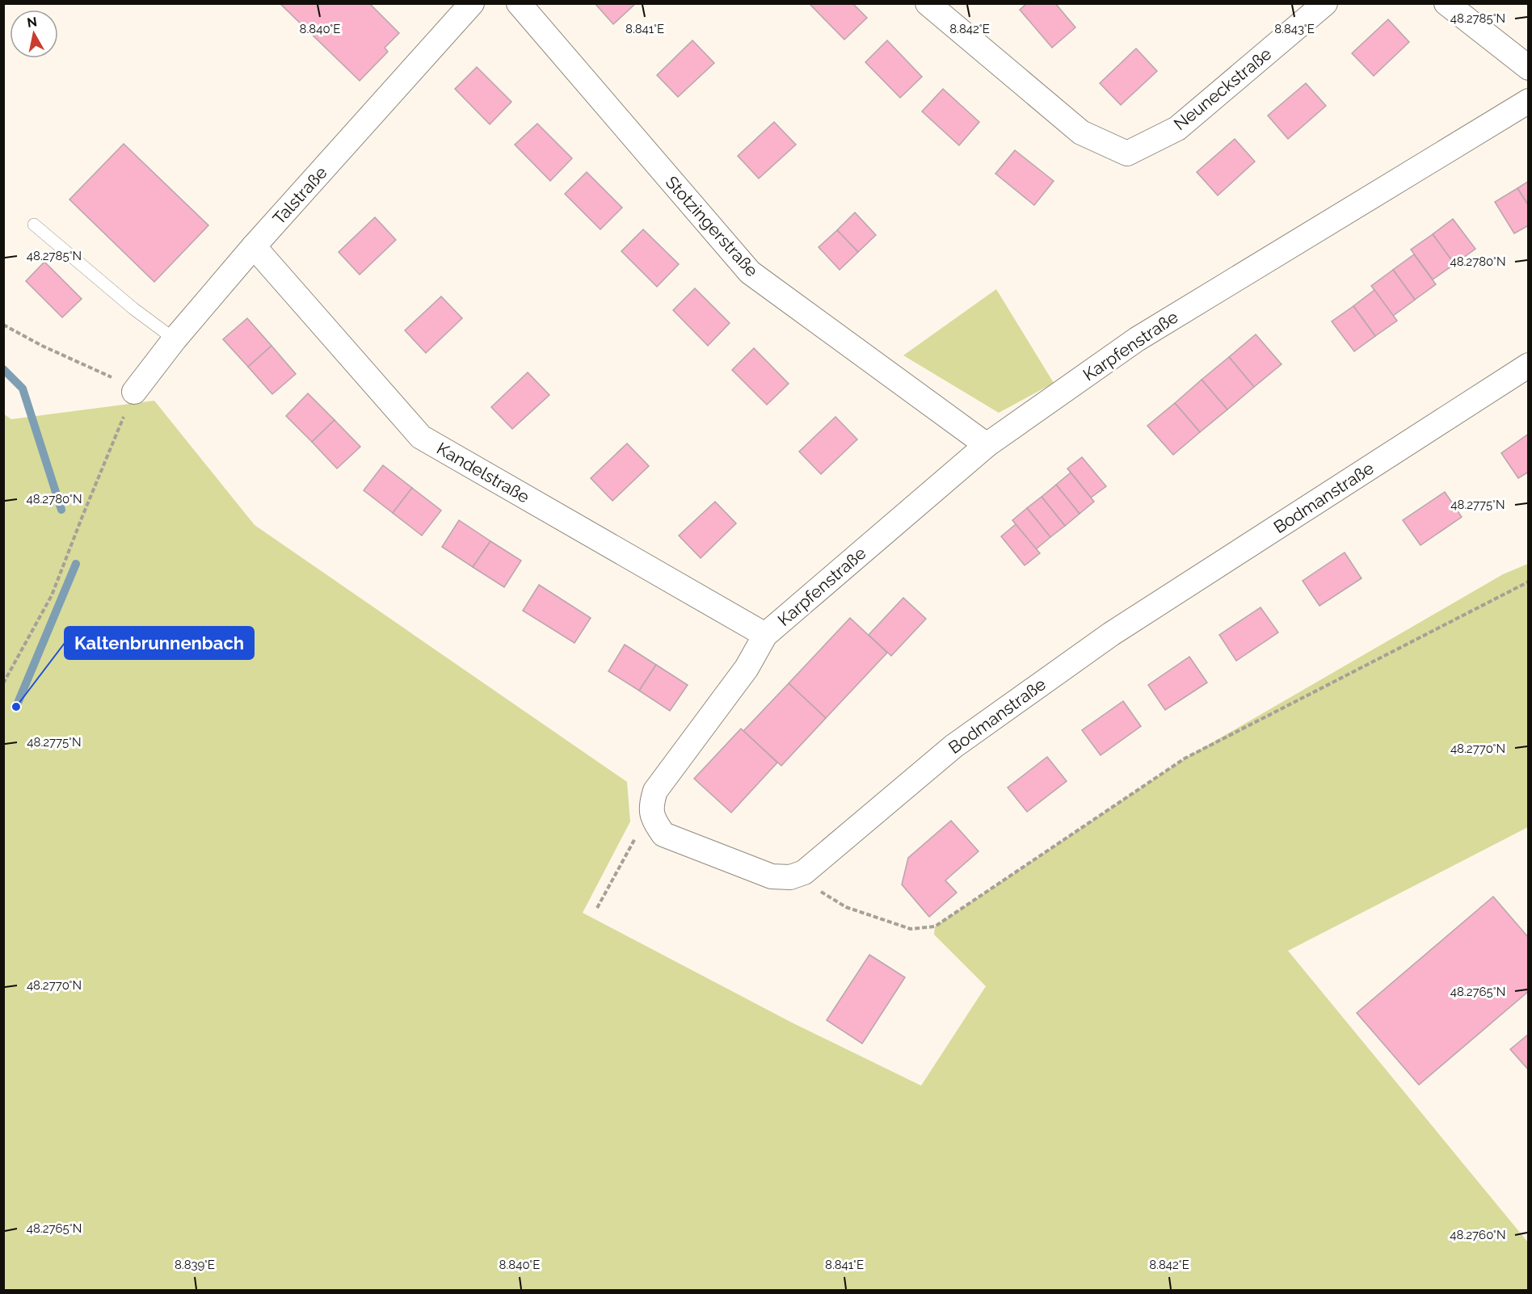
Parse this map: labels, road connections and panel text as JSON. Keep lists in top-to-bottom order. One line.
{"streets":{"street":["Neuneckstraße","Talstraße","Stotzingerstraße","Karpfenstraße","Kandelstraße","Bodmanstraße"]},"crossings":[["Talstraße","Kandelstraße"],["Stotzingerstraße","Karpfenstraße"],["Karpfenstraße","Kandelstraße"]],"places":["Kaltenbrunnenbach"],"north":"top","coordinates":["48.2785°N","8.840°E","8.841°E","8.842°E","8.843°E","48.2780°N","48.2775°N","48.2770°N","48.2765°N","48.2760°N","8.839°E"]}
